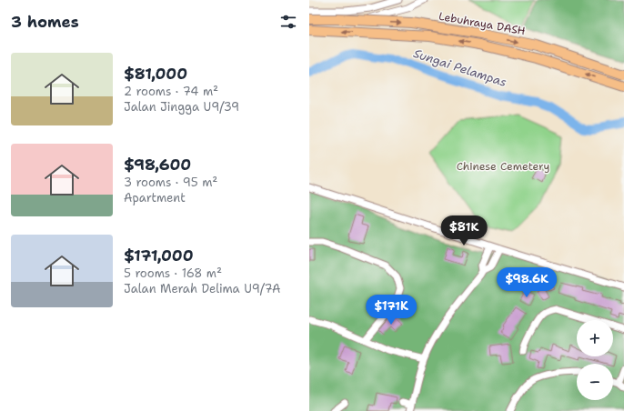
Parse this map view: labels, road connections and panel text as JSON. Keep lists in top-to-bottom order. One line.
{"streets":{"highway":["Lebuhraya DASH"]},"water":["Sungai Pelampas"],"parks":["Chinese Cemetery"],"page":{"heading":"3 homes","list":[{"name":"$81,000","note":"2 rooms · 74 m² · Jalan Jingga U9/39"},{"name":"$98,600","note":"3 rooms · 95 m² · Apartment"},{"name":"$171,000","note":"5 rooms · 168 m² · Jalan Merah Delima U9/7A"}],"price":["$81K","$98.6K","$171K"],"map_buttons":["+","−"]}}
